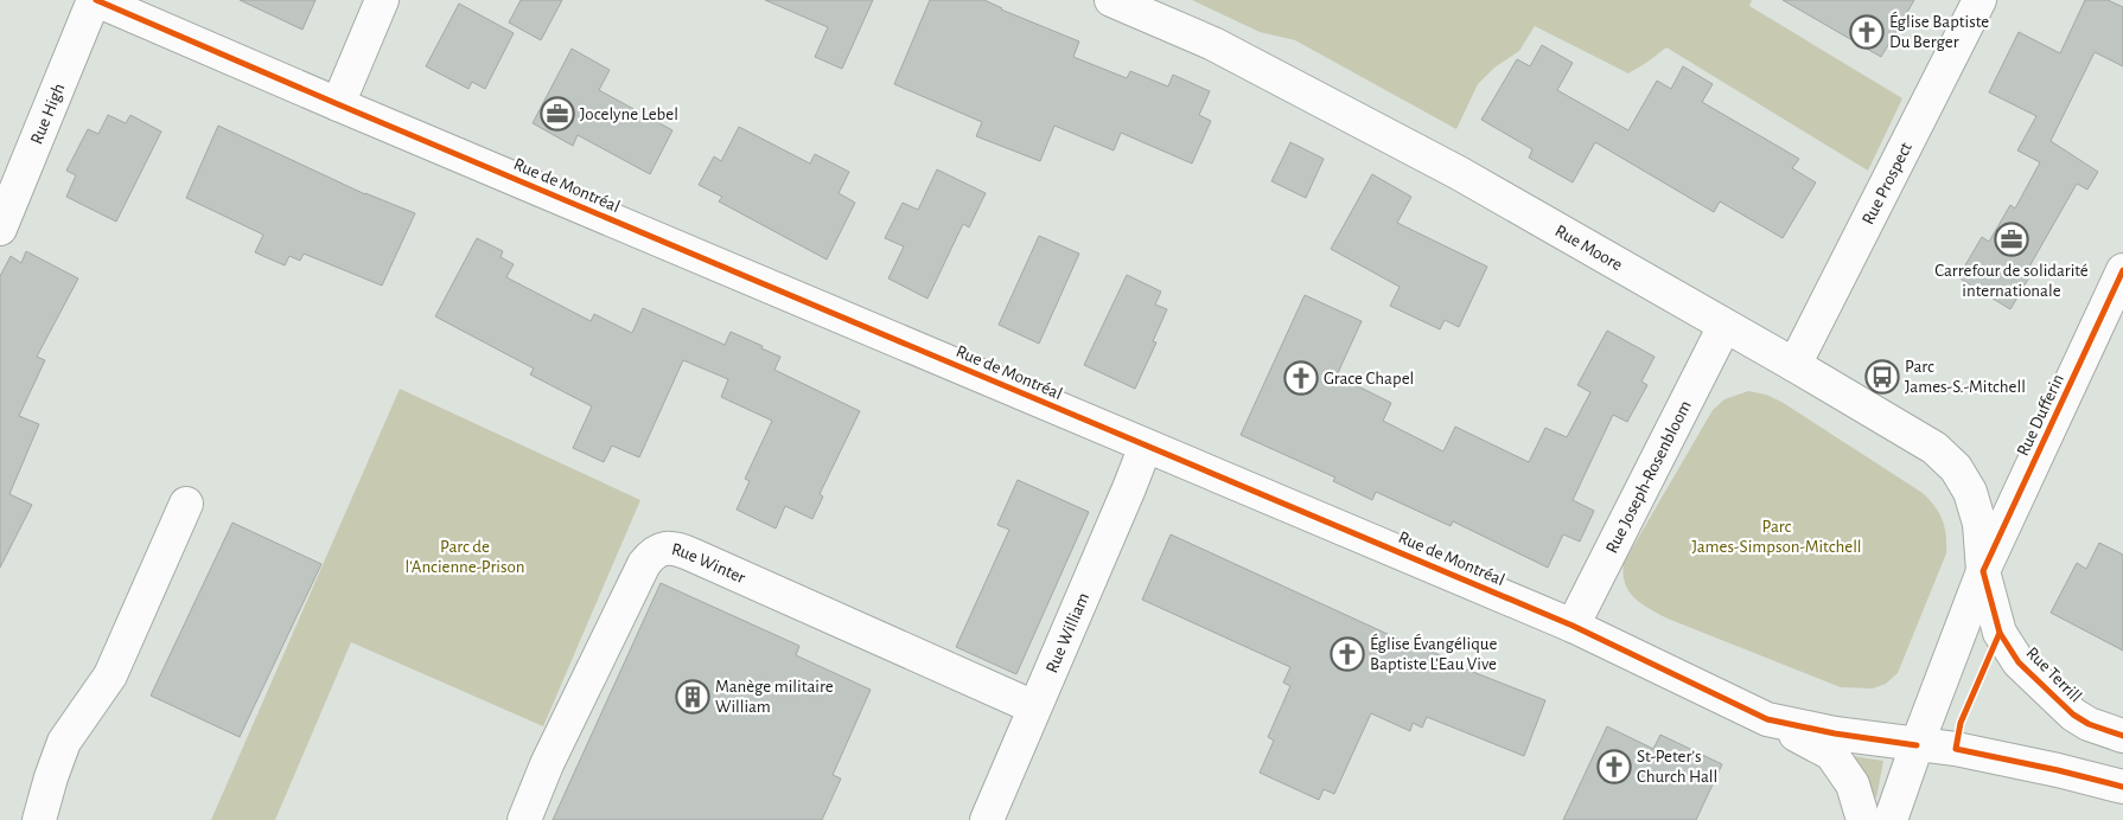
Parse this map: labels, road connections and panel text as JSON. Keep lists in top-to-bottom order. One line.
{"streets":{"street":["Rue High","Rue Prospect","Rue de Montréal","Rue Moore","Rue Dufferin","Rue Joseph-Rosenbloom","Rue Winter","Rue William","Rue Terrill"]},"crossings":[["Rue High","Rue de Montréal"],["Rue Prospect","Rue Moore"],["Rue de Montréal","Rue Dufferin"],["Rue de Montréal","Rue Joseph-Rosenbloom"],["Rue de Montréal","Rue William"],["Rue Moore","Rue Dufferin"],["Rue Moore","Rue Joseph-Rosenbloom"],["Rue Moore","Rue Terrill"],["Rue Dufferin","Rue Terrill"],["Rue Winter","Rue William"]],"parks":["Parc James-Simpson-Mitchell","Parc de l'Ancienne-Prison"],"places":{"church":["Église Baptiste Du Berger","Grace Chapel","Église Évangélique Baptiste L'Eau Vive","St-Peter's Church Hall"],"office":["Jocelyne Lebel","Carrefour de solidarité internationale"],"bus stop":["Parc James-S.-Mitchell"],"building":["Manège militaire William"]}}
